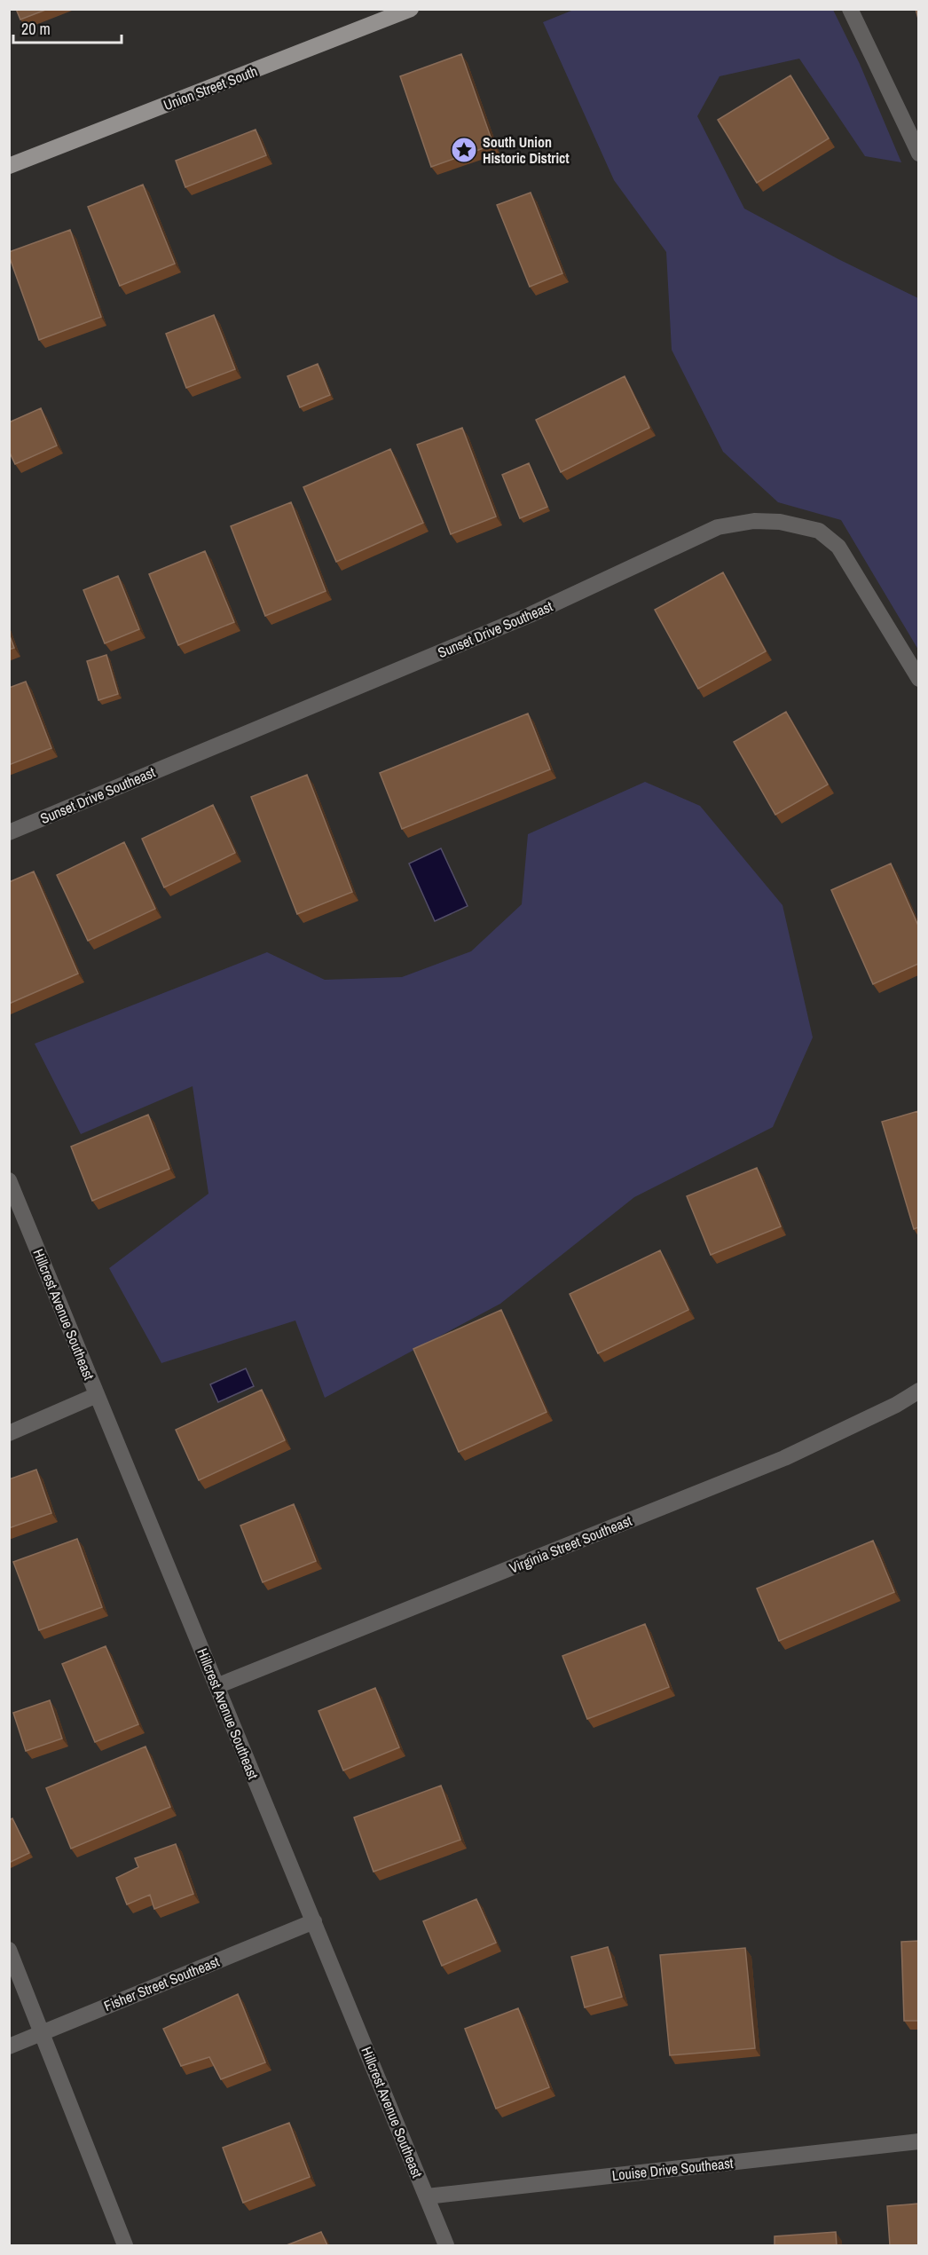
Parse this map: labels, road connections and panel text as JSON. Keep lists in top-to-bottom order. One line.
{"streets":{"main road":["Union Street South"],"street":["Sunset Drive Southeast","Hillcrest Avenue Southeast","Virginia Street Southeast","Fisher Street Southeast","Louise Drive Southeast"]},"crossings":[["Hillcrest Avenue Southeast","Virginia Street Southeast"],["Hillcrest Avenue Southeast","Fisher Street Southeast"],["Hillcrest Avenue Southeast","Louise Drive Southeast"]],"places":{"place":["South Union Historic District"]},"scale_bar":"20 m"}
